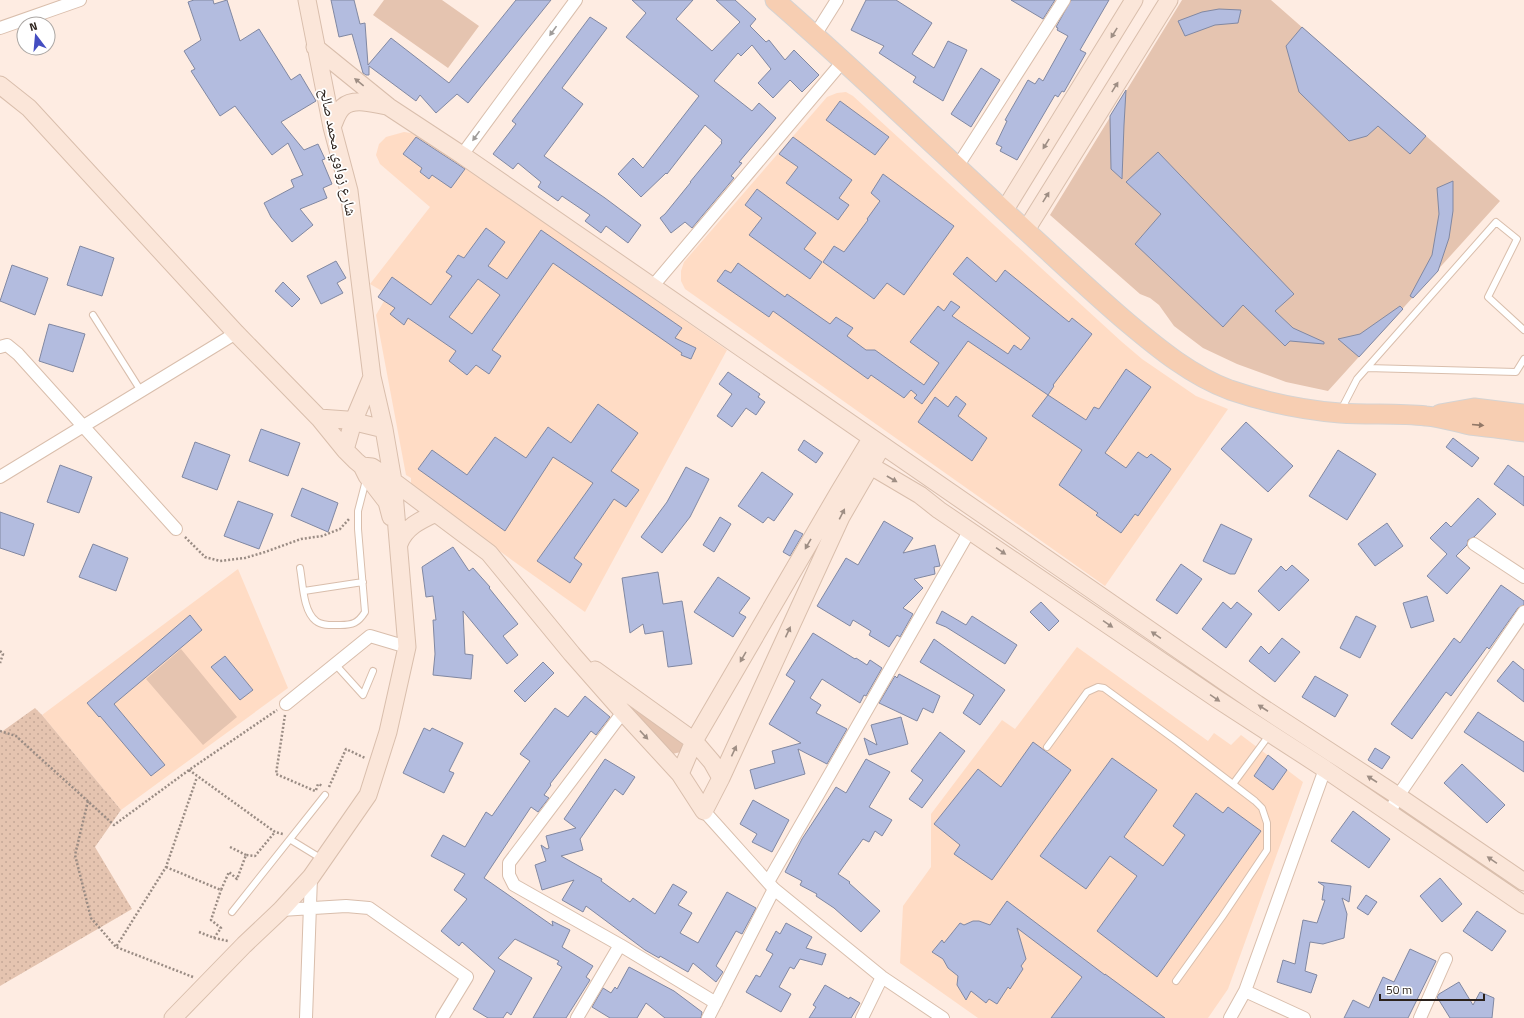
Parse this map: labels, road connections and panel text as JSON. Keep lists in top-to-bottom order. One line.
{"streets":{"street":["شارع زواوي محمد صالح"]},"scale_bar":"50 m","north":"top"}
